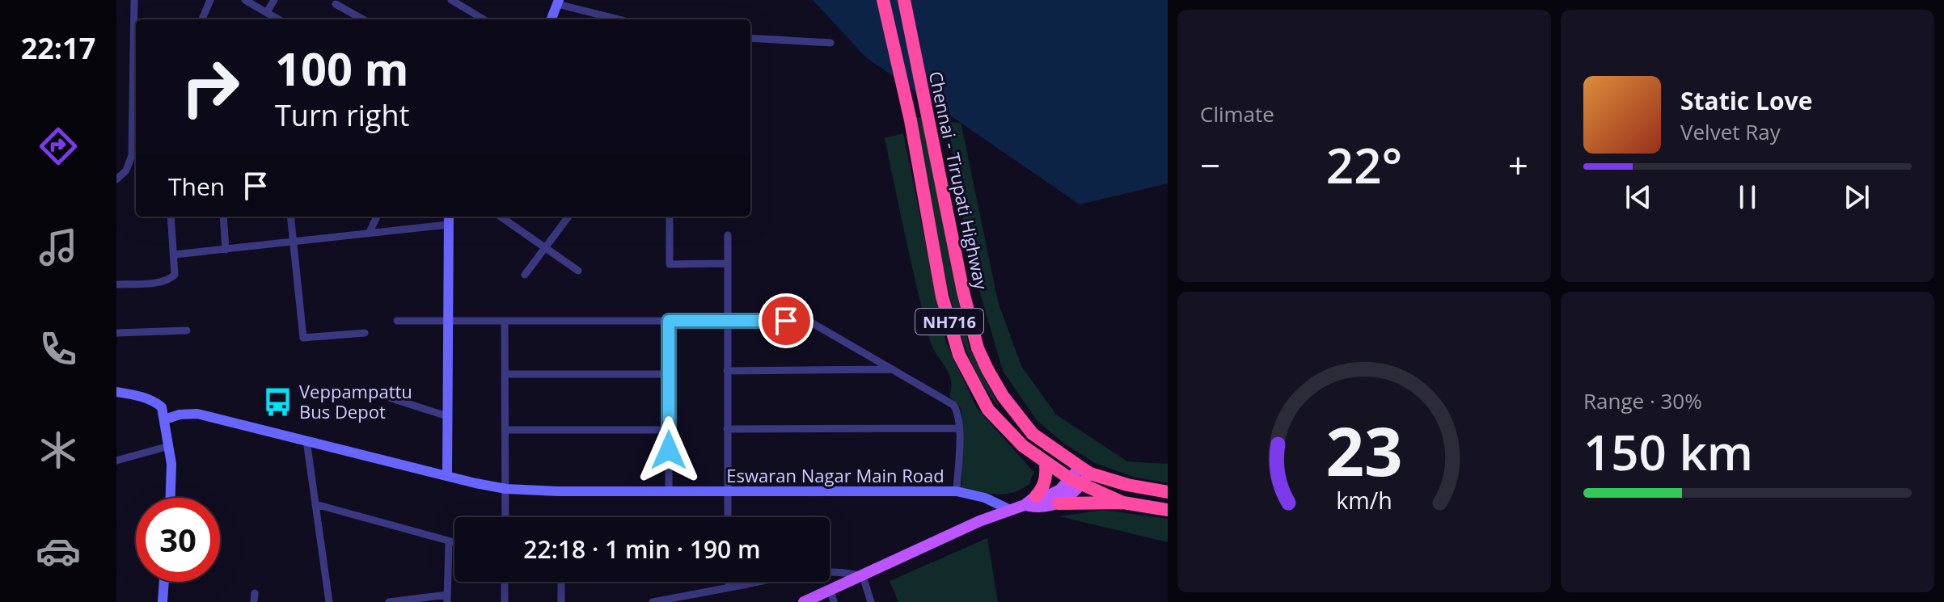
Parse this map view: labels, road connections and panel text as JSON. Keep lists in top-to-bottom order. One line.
{"streets":{"highway":["Chennai - Tirupati Highway","NH716"],"street":["Eswaran Nagar Main Road"]},"places":{"bus stop":["Veppampattu Bus Depot"]},"page":{"tabs":"22:17","tile":["Climate",["Range · 30%","150 km"]],"turn":["100 m","Turn right"],"song":["Static Love","Velvet Ray"],"heat":["−","22°","+"],"then":"Then","limit":"30","trip":"22:18 · 1 min · 190 m","gauge":["23","km/h"]}}
